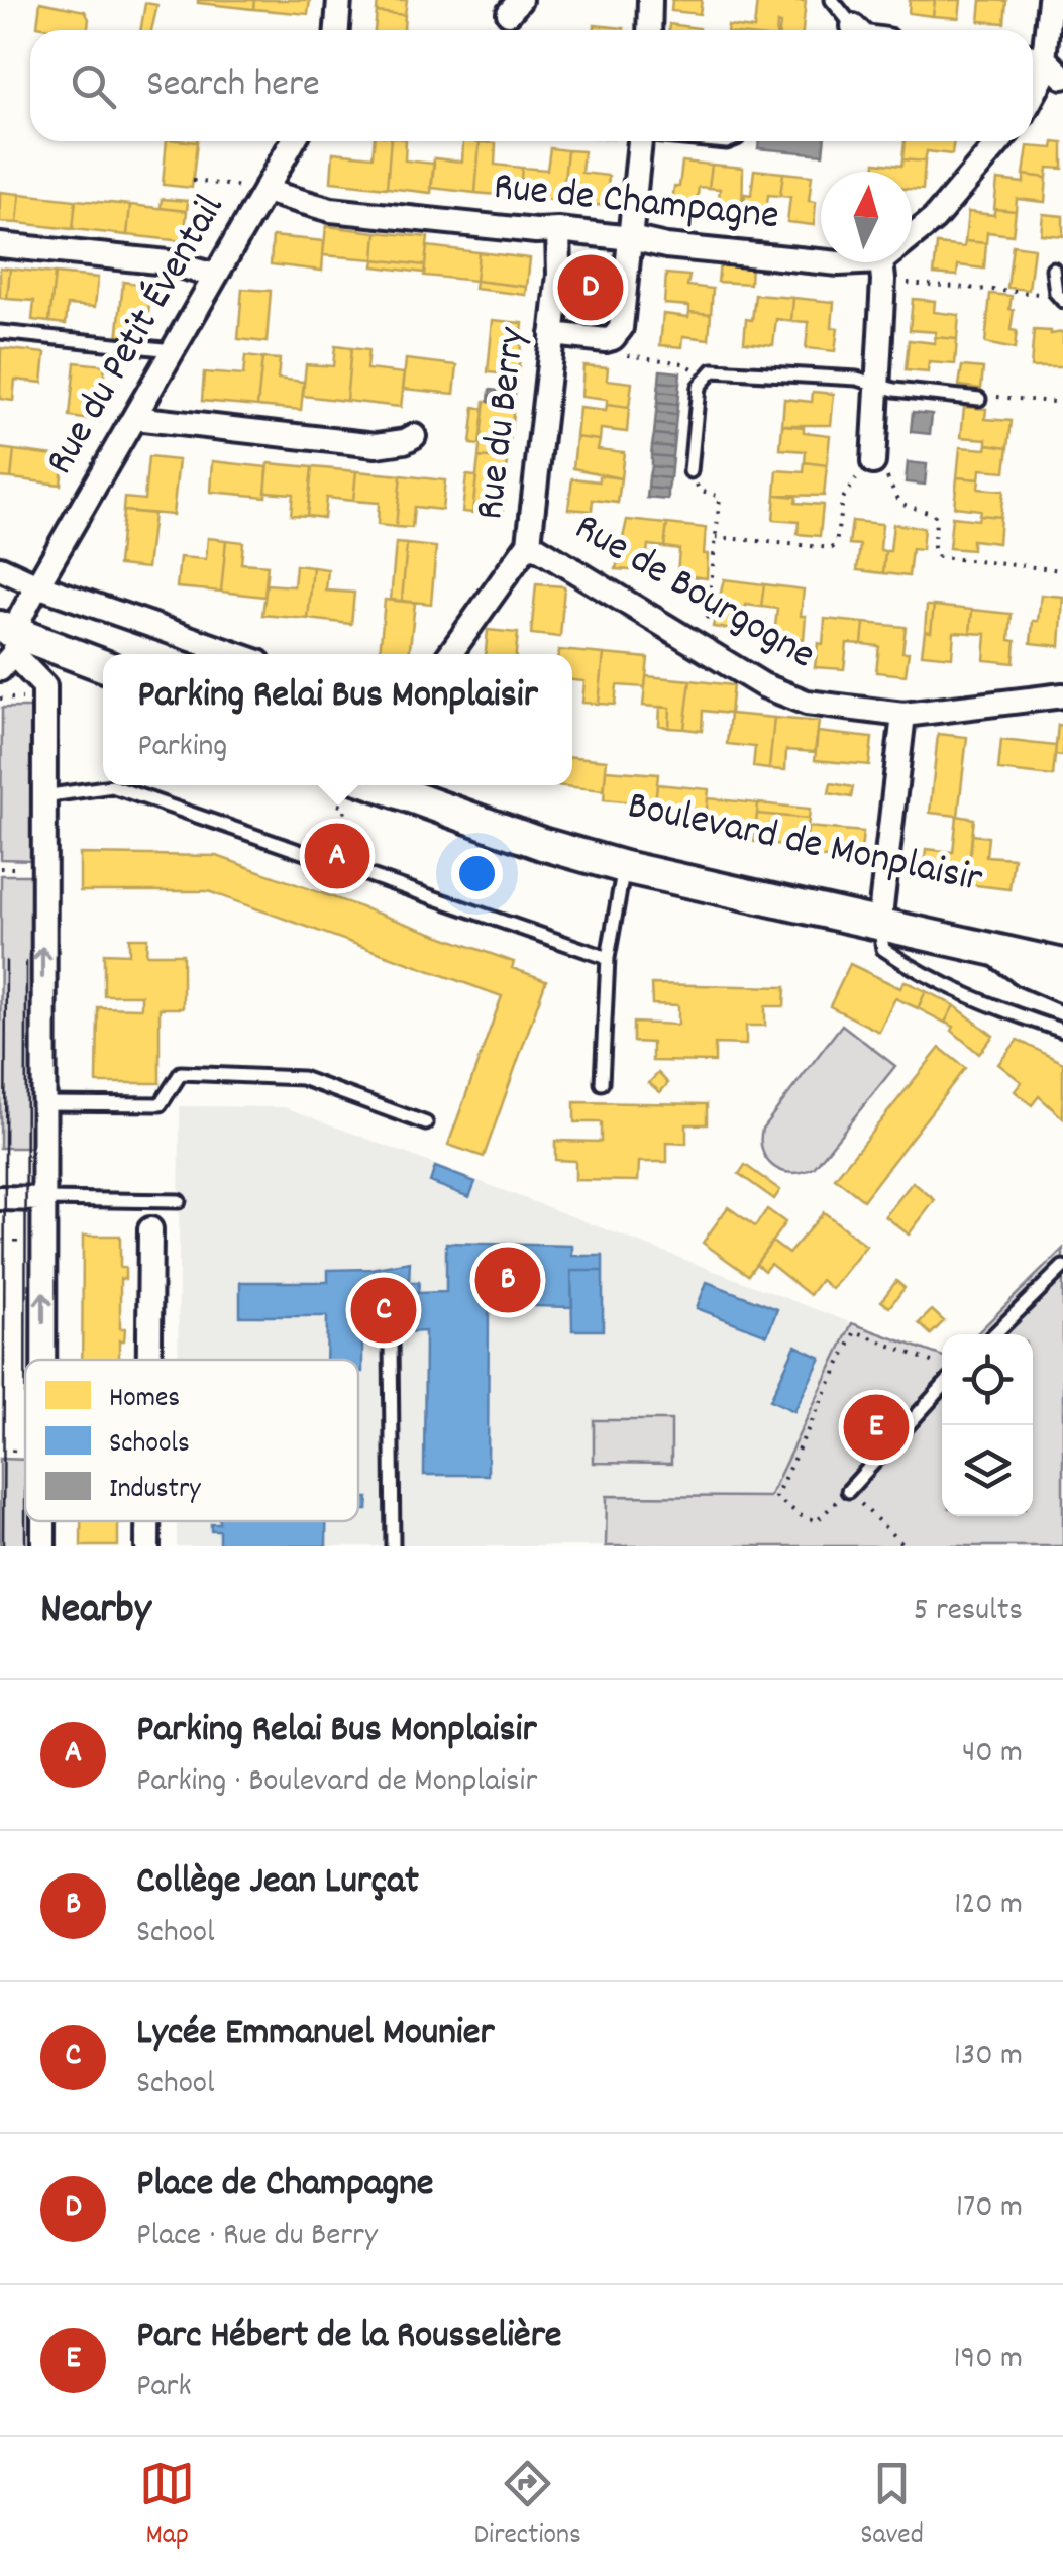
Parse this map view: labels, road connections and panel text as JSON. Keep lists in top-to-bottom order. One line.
{"streets":{"main road":["Boulevard de Monplaisir"],"street":["Rue de Champagne","Rue du Petit Éventail","Rue du Berry","Rue de Bourgogne"]},"crossings":[["Rue de Champagne","Rue du Petit Éventail"],["Rue de Champagne","Rue du Berry"],["Rue du Berry","Rue de Bourgogne"]],"legend":["Homes","Schools","Industry"],"north":"top","page":{"search":"Search here","pins":["D","A","B","C","E"],"popup":["Parking Relai Bus Monplaisir","Parking"],"heading":["Nearby","5 results"],"list":[{"mark":"A","name":"Parking Relai Bus Monplaisir","note":"Parking · Boulevard de Monplaisir","value":"40 m"},{"mark":"B","name":"Collège Jean Lurçat","note":"School","value":"120 m"},{"mark":"C","name":"Lycée Emmanuel Mounier","note":"School","value":"130 m"},{"mark":"D","name":"Place de Champagne","note":"Place · Rue du Berry","value":"170 m"},{"mark":"E","name":"Parc Hébert de la Rousselière","note":"Park","value":"190 m"}],"nav":["Map","Directions","Saved"]}}
